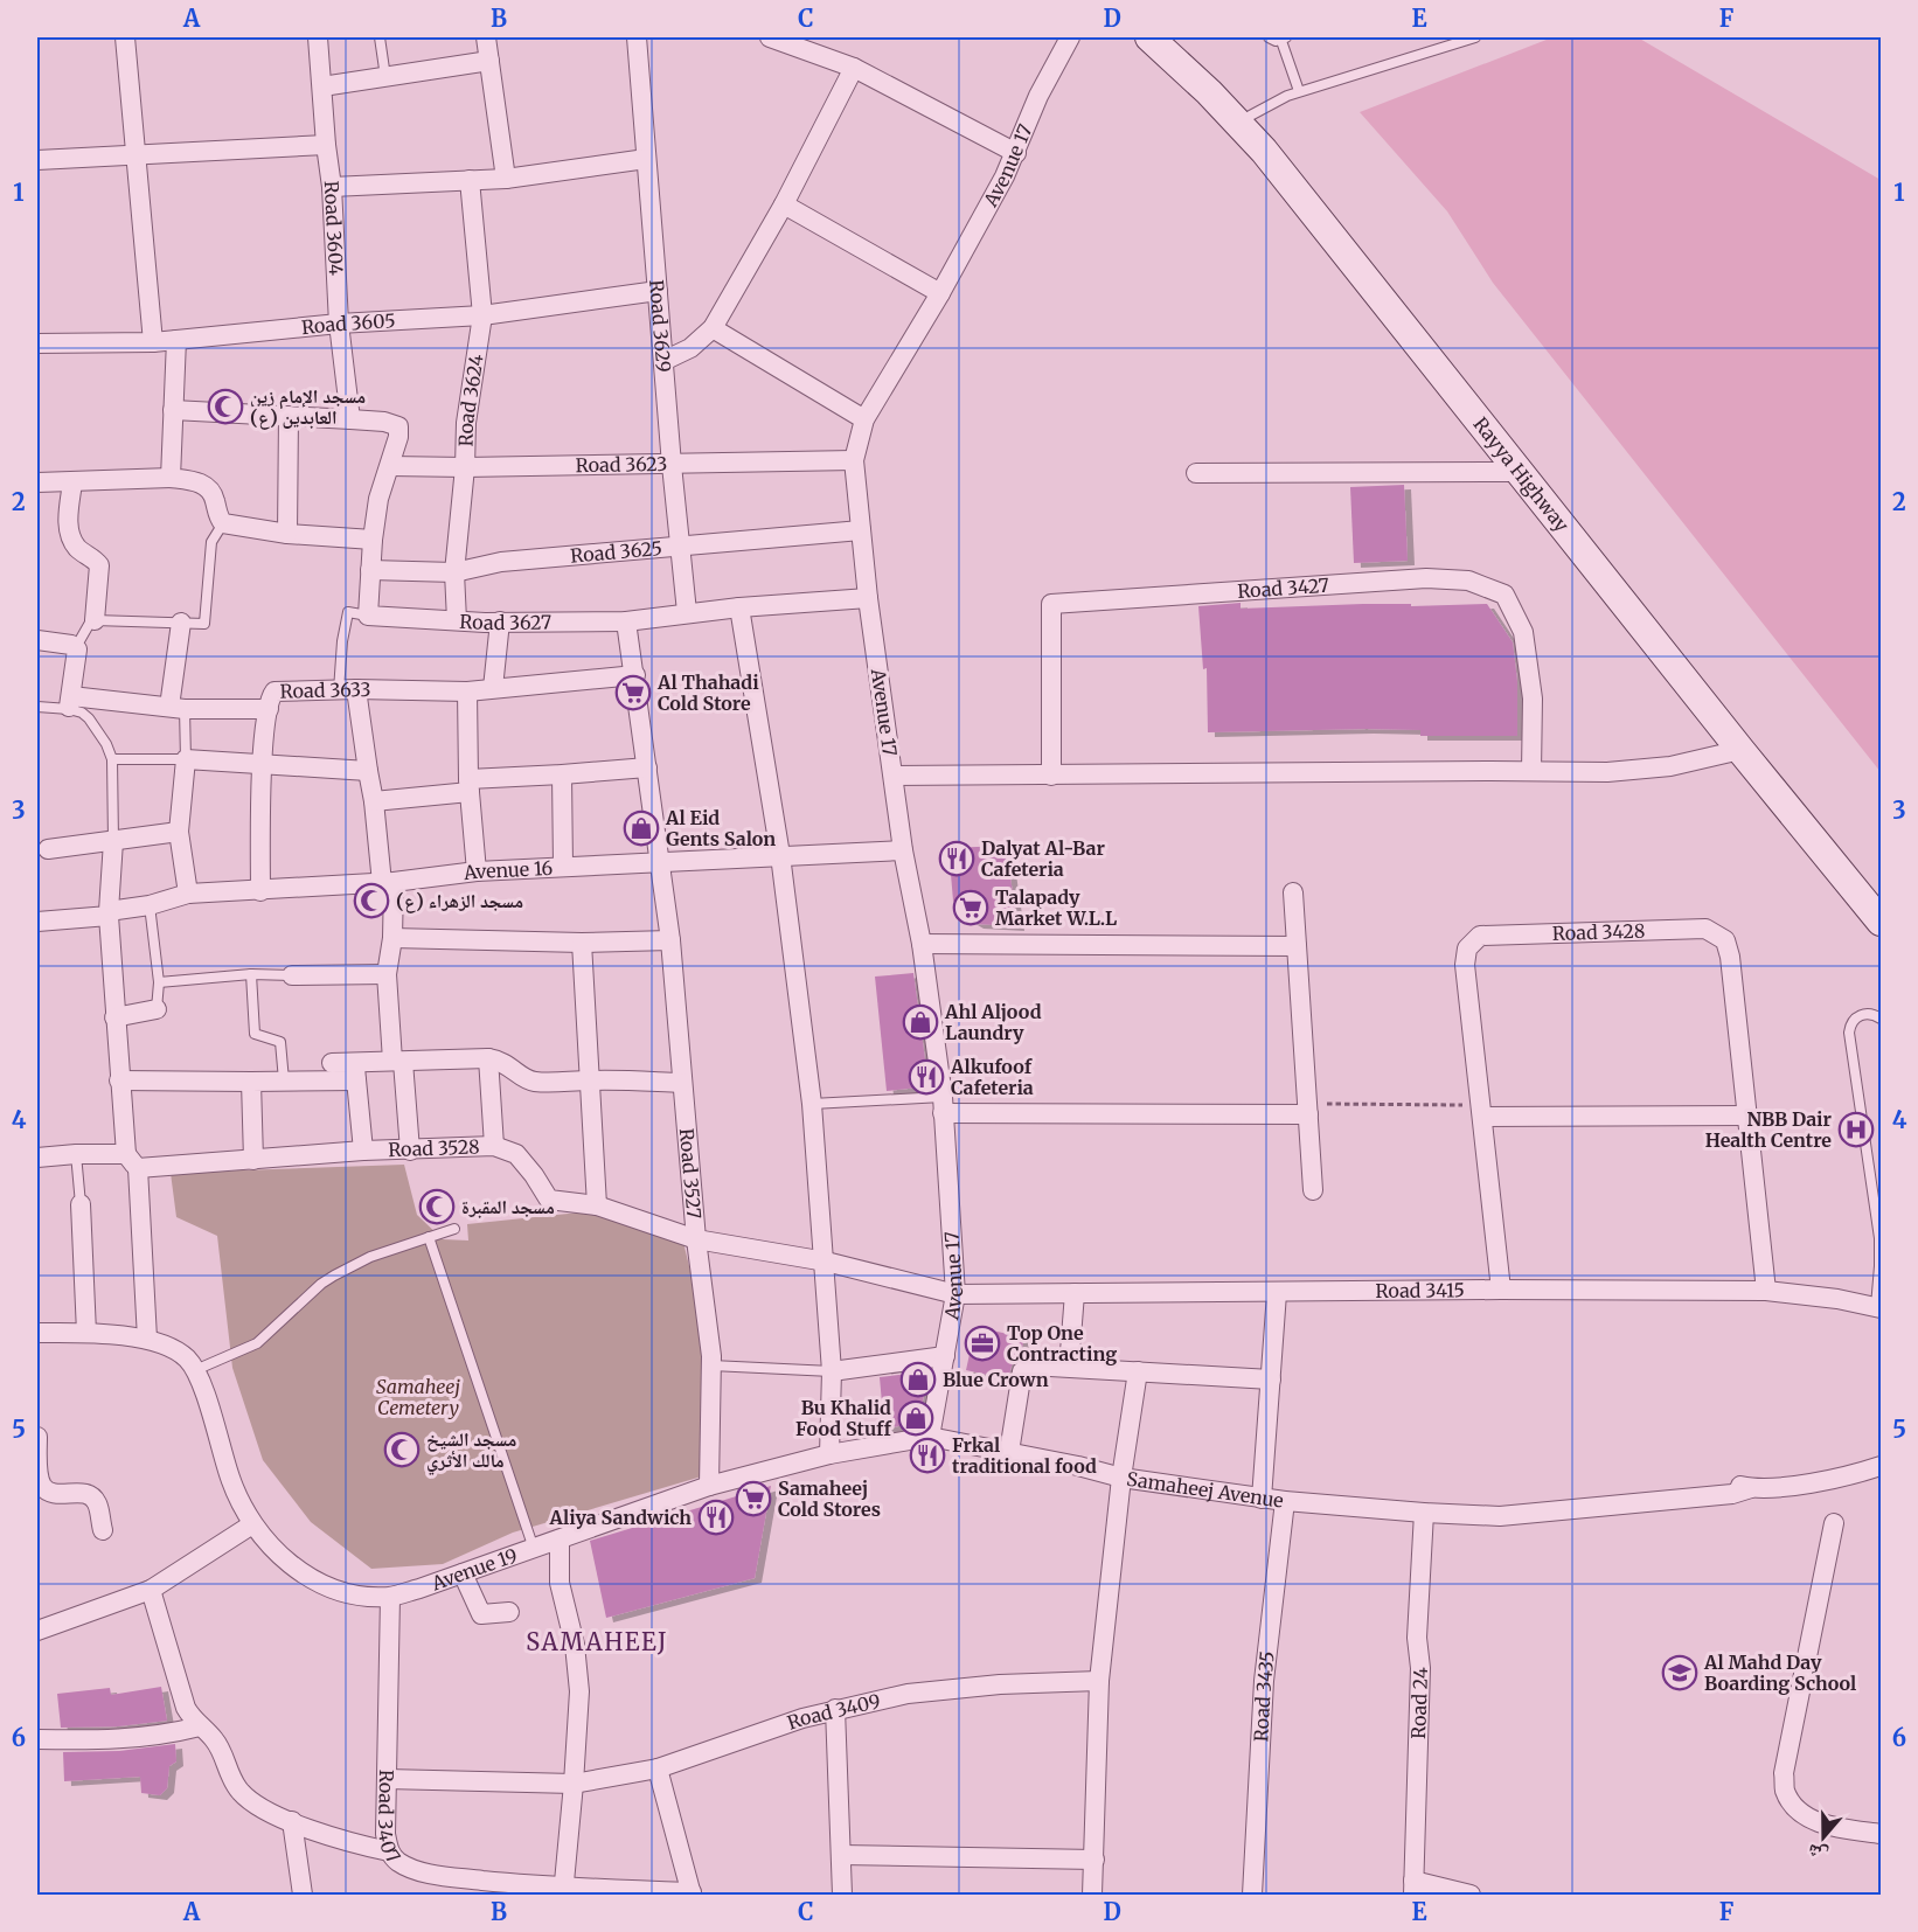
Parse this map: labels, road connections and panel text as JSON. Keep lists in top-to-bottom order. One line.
{"streets":{"main road":["Rayya Highway"],"street":["Avenue 17","Road 3604","Road 3605","Road 3629","Road 3624","Road 3623","Road 3625","Road 3427","Road 3627","Road 3633","Avenue 16","Road 3428","Road 3528","Road 3527","Road 3415","Samaheej Avenue","Avenue 19","Road 3435","Road 24","Road 3409","Road 3407"]},"crossings":[["Avenue 17","Road 3623"],["Avenue 17","Road 3625"],["Avenue 17","Road 3627"],["Avenue 17","Avenue 16"],["Avenue 17","Road 3415"],["Avenue 17","Samaheej Avenue"],["Avenue 17","Avenue 19"],["Road 3604","Road 3605"],["Road 3605","Road 3629"],["Road 3605","Road 3624"],["Road 3629","Road 3623"],["Road 3629","Road 3625"],["Road 3629","Road 3627"],["Road 3624","Road 3623"],["Road 3624","Road 3625"],["Road 3624","Road 3627"],["Road 3627","Road 3633"],["Road 3633","Avenue 16"],["Avenue 16","Road 3527"],["Road 3428","Road 3415"],["Road 3528","Road 3527"],["Road 3528","Road 3415"],["Road 3527","Avenue 19"],["Samaheej Avenue","Avenue 19"],["Samaheej Avenue","Road 3435"],["Samaheej Avenue","Road 24"],["Avenue 19","Road 3407"],["Road 3409","Road 3407"]],"districts":["SAMAHEEJ"],"parks":["Samaheej Cemetery"],"places":{"mosque":["مسجد الإمام زين العابدين (ع)","مسجد الزهراء (ع)","مسجد المقبرة","مسجد الشيخ مالك الأثري"],"supermarket":["Al Thahadi Cold Store","Talapady Market W.L.L","Samaheej Cold Stores"],"shop":["Al Eid Gents Salon","Ahl Aljood Laundry","Blue Crown","Bu Khalid Food Stuff"],"restaurant":["Dalyat Al-Bar Cafeteria","Alkufoof Cafeteria","Frkal traditional food","Aliya Sandwich"],"hospital":["NBB Dair Health Centre"],"office":["Top One Contracting"],"school or university":["Al Mahd Day Boarding School"]},"north":"bottom","grid":{"columns":["A","B","C","D","E","F"],"rows":["1","2","3","4","5","6"]}}
